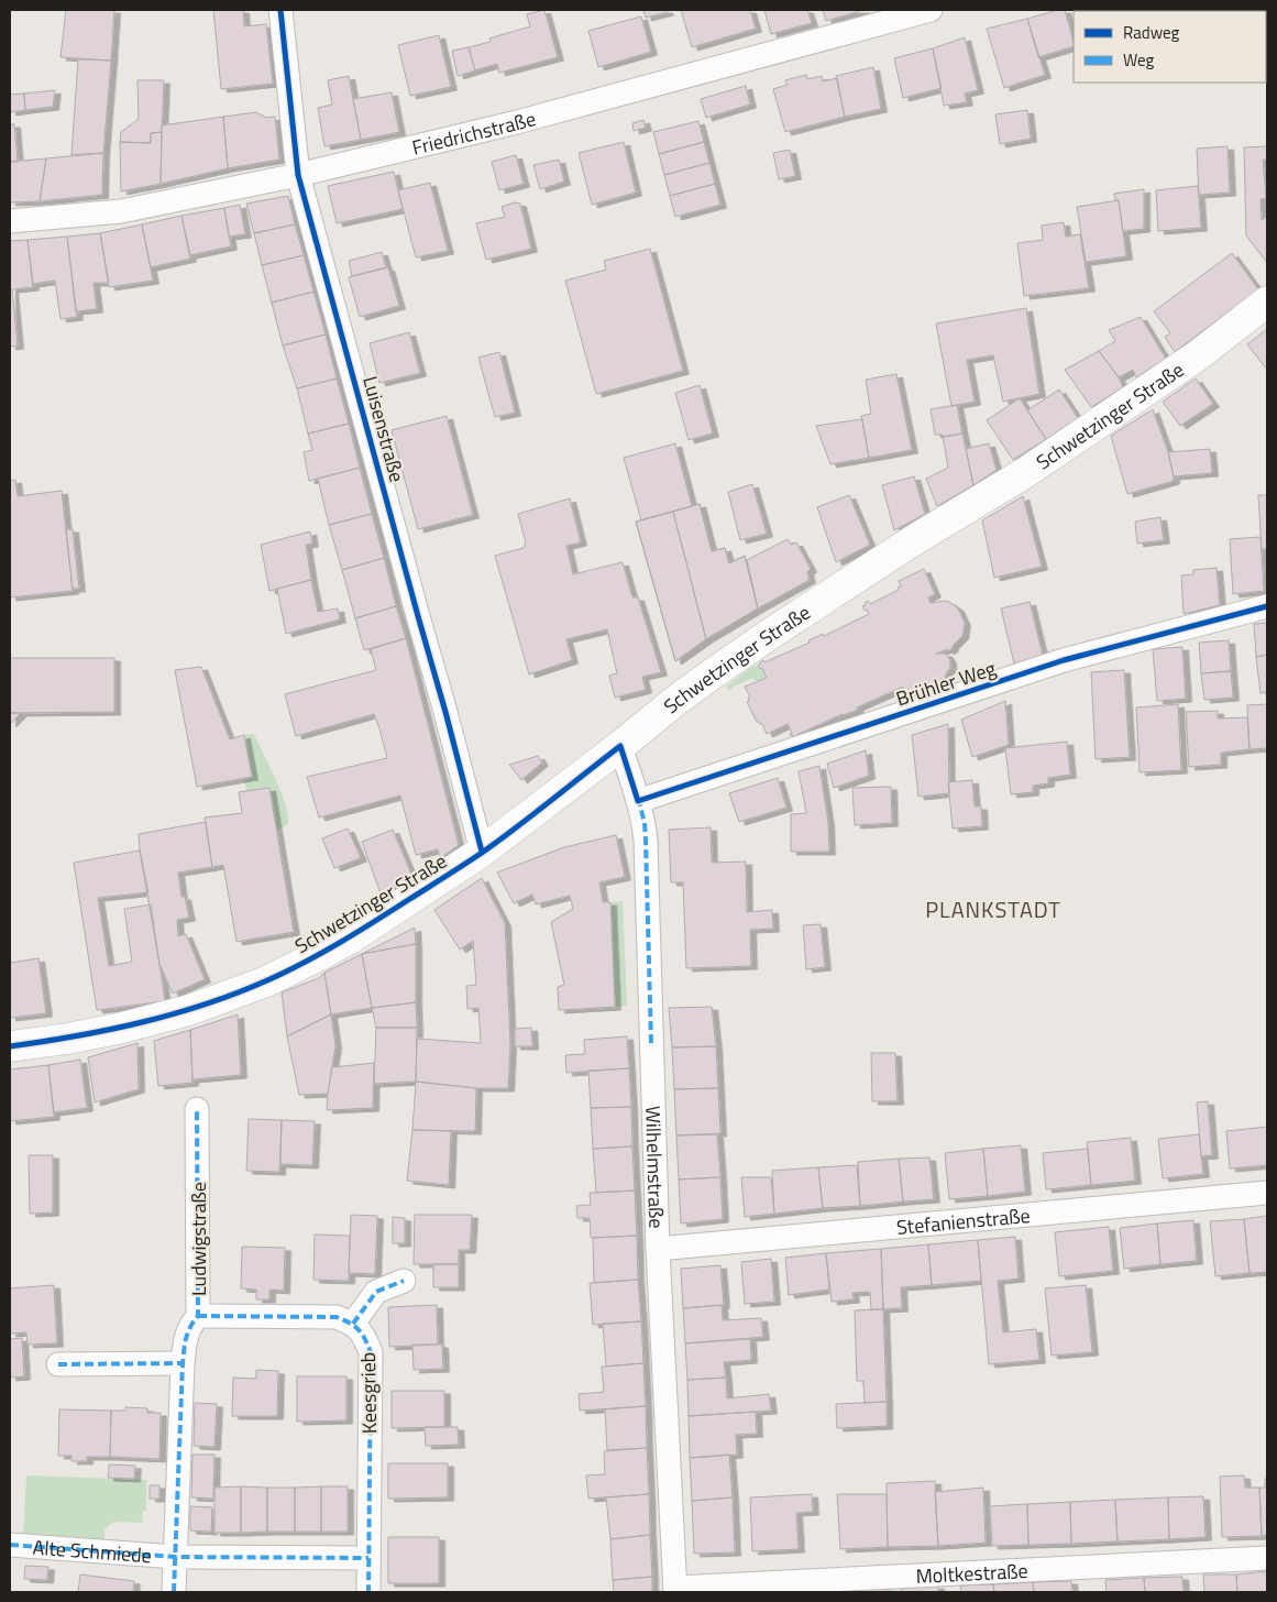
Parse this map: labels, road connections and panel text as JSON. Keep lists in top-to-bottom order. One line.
{"streets":{"street":["Friedrichstraße","Schwetzinger Straße","Luisenstraße","Brühler Weg","Wilhelmstraße","Stefanienstraße","Ludwigstraße","Keesgrieb","Alte Schmiede","Moltkestraße"]},"crossings":[["Friedrichstraße","Luisenstraße"],["Schwetzinger Straße","Luisenstraße"],["Schwetzinger Straße","Wilhelmstraße"],["Brühler Weg","Wilhelmstraße"],["Wilhelmstraße","Stefanienstraße"],["Wilhelmstraße","Moltkestraße"],["Ludwigstraße","Alte Schmiede"]],"districts":["PLANKSTADT"],"legend":["Radweg","Weg"]}
